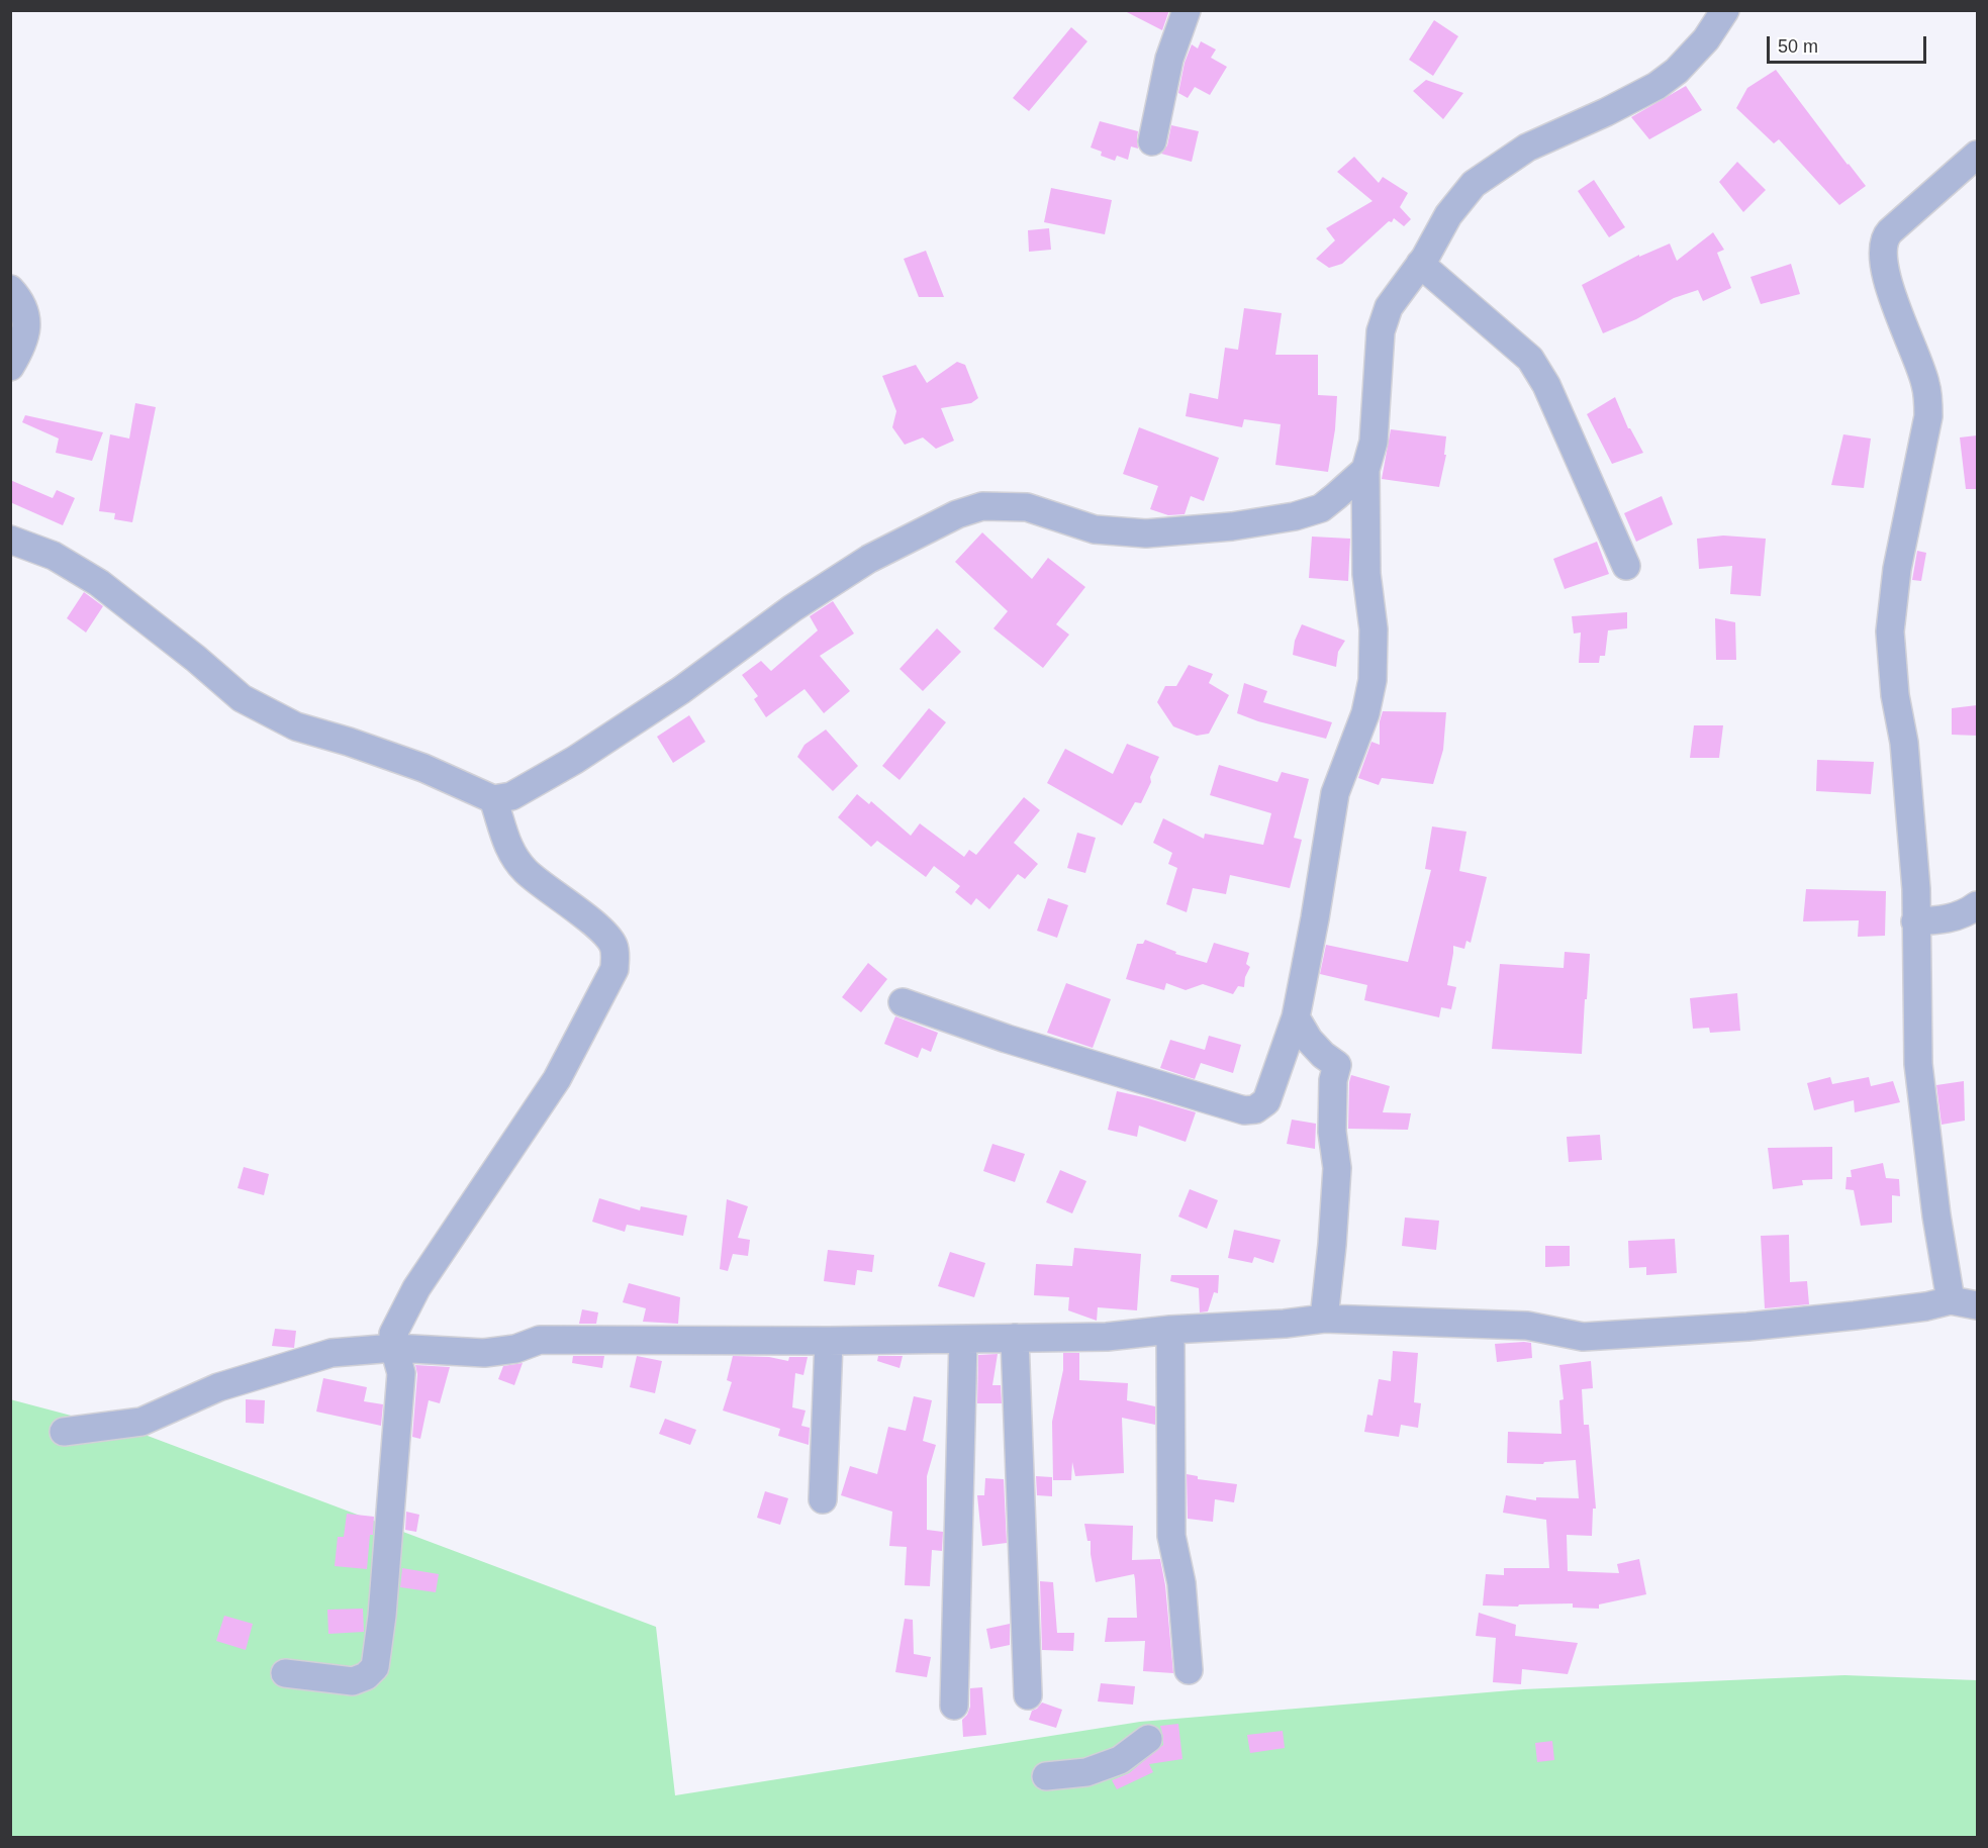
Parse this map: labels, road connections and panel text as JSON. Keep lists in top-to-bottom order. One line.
{"scale_bar":"50 m"}
